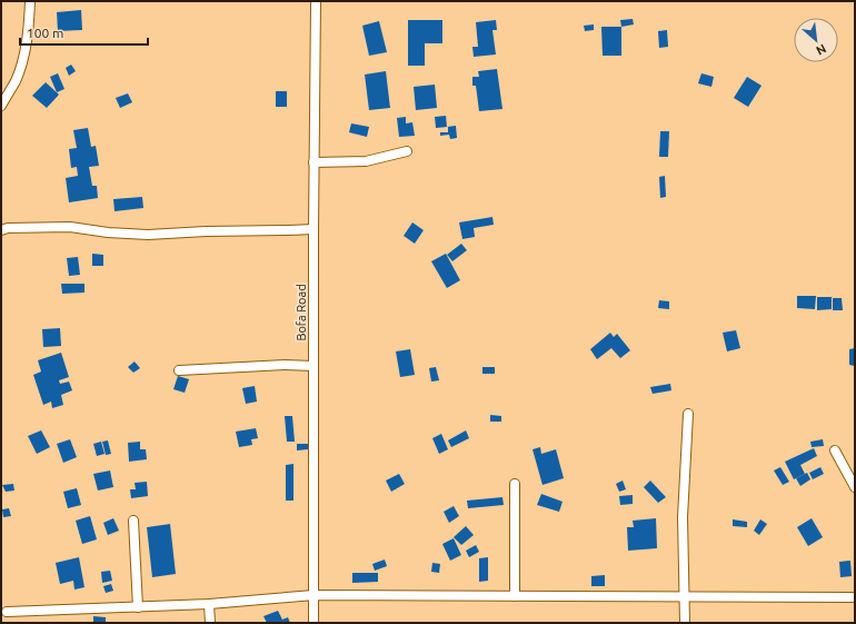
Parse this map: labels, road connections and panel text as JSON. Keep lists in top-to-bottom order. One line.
{"streets":{"street":["Bofa Road"]},"scale_bar":"100 m","north":"bottom right"}
